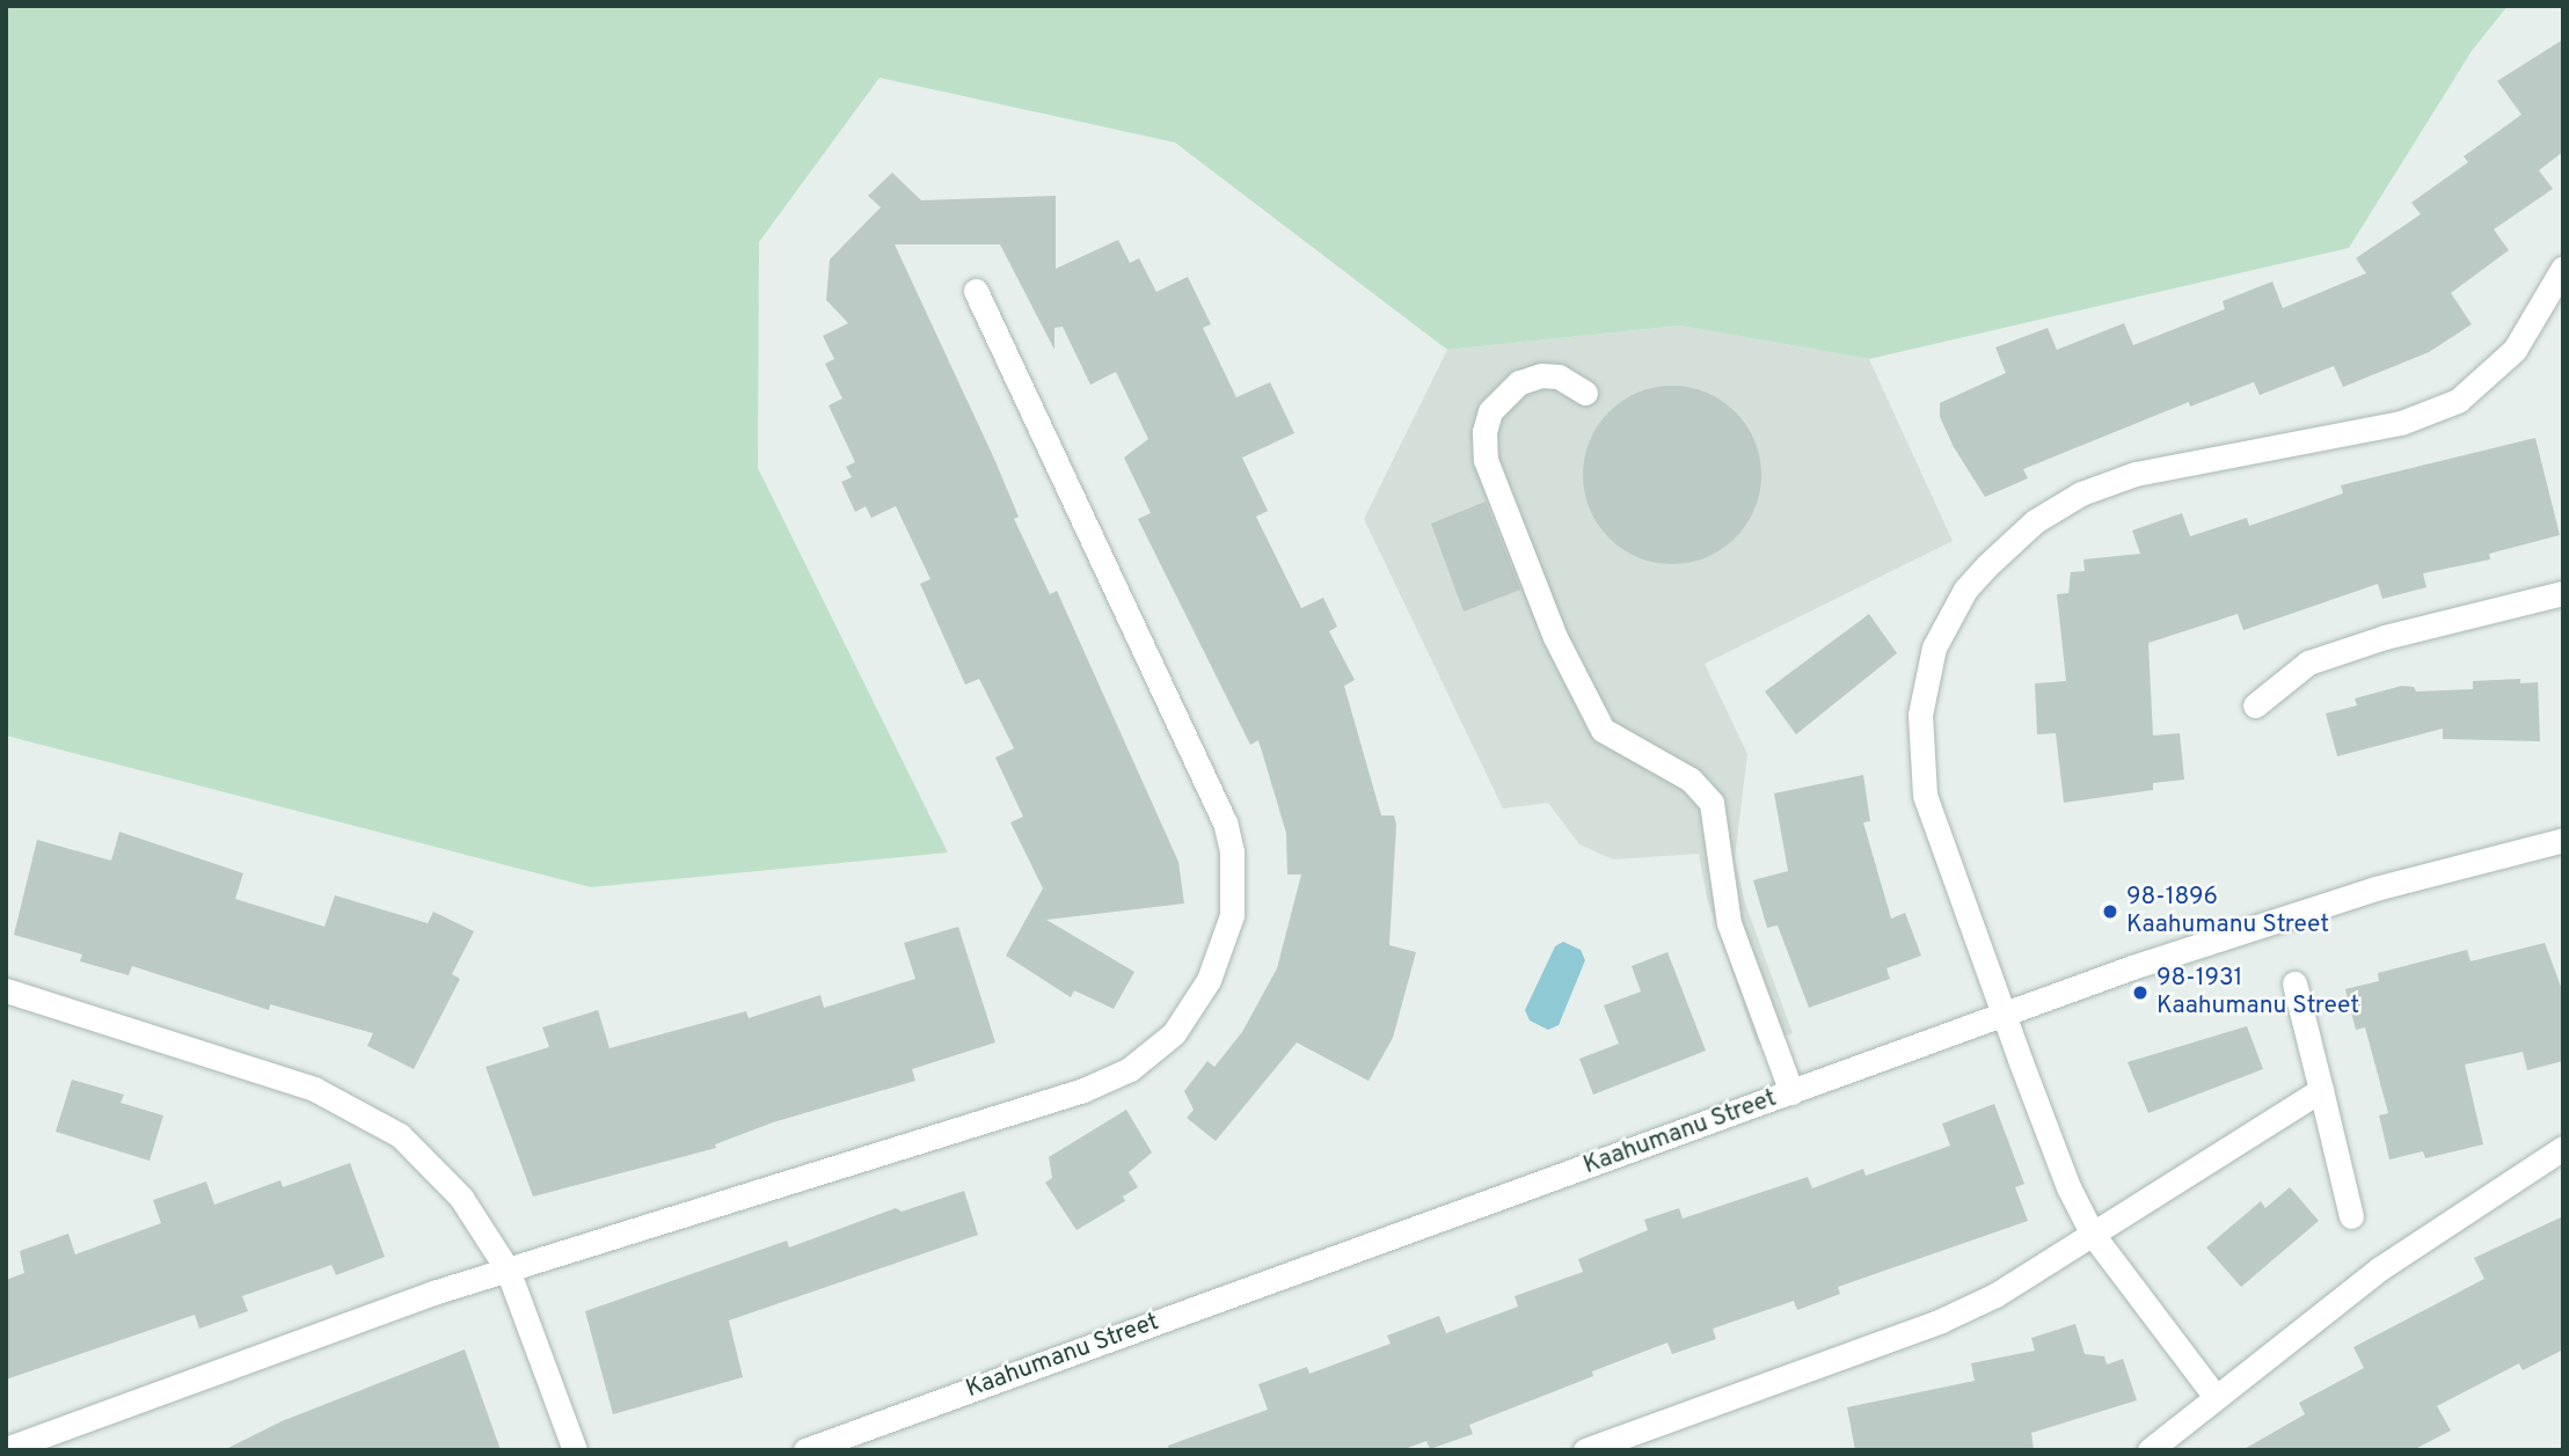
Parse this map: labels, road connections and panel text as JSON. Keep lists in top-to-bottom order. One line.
{"streets":{"street":["Kaahumanu Street"]},"places":["98-1896 Kaahumanu Street","98-1931 Kaahumanu Street"]}
